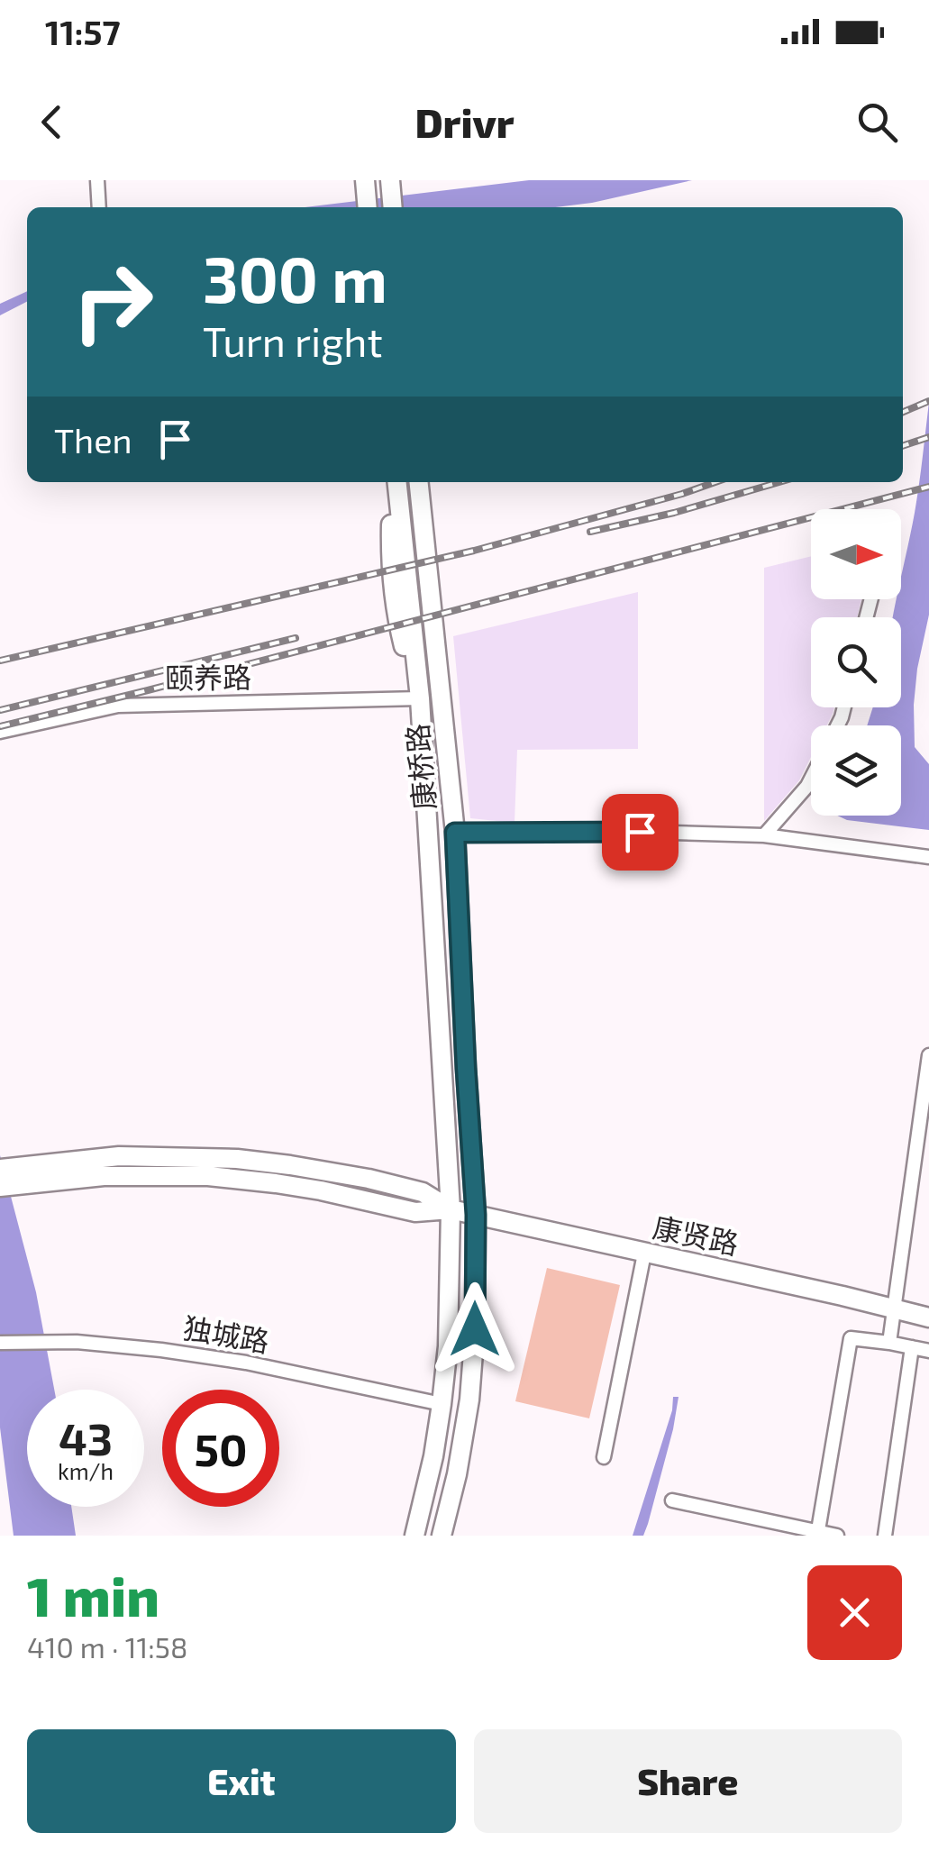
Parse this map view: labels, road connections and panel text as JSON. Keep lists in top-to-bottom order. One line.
{"streets":{"main road":["康桥路","康贤路"],"street":["颐养路","独城路"]},"crossings":[["颐养路","康桥路"],["康桥路","康贤路"],["康桥路","独城路"]],"north":"right","page":{"status":"11:57","header":"Drivr","turn":["300 m","Turn right"],"then":"Then","speed":"43 km/h","limit":"50","heading":["1 min","410 m · 11:58"],"buttons":["Exit","Share"]}}
